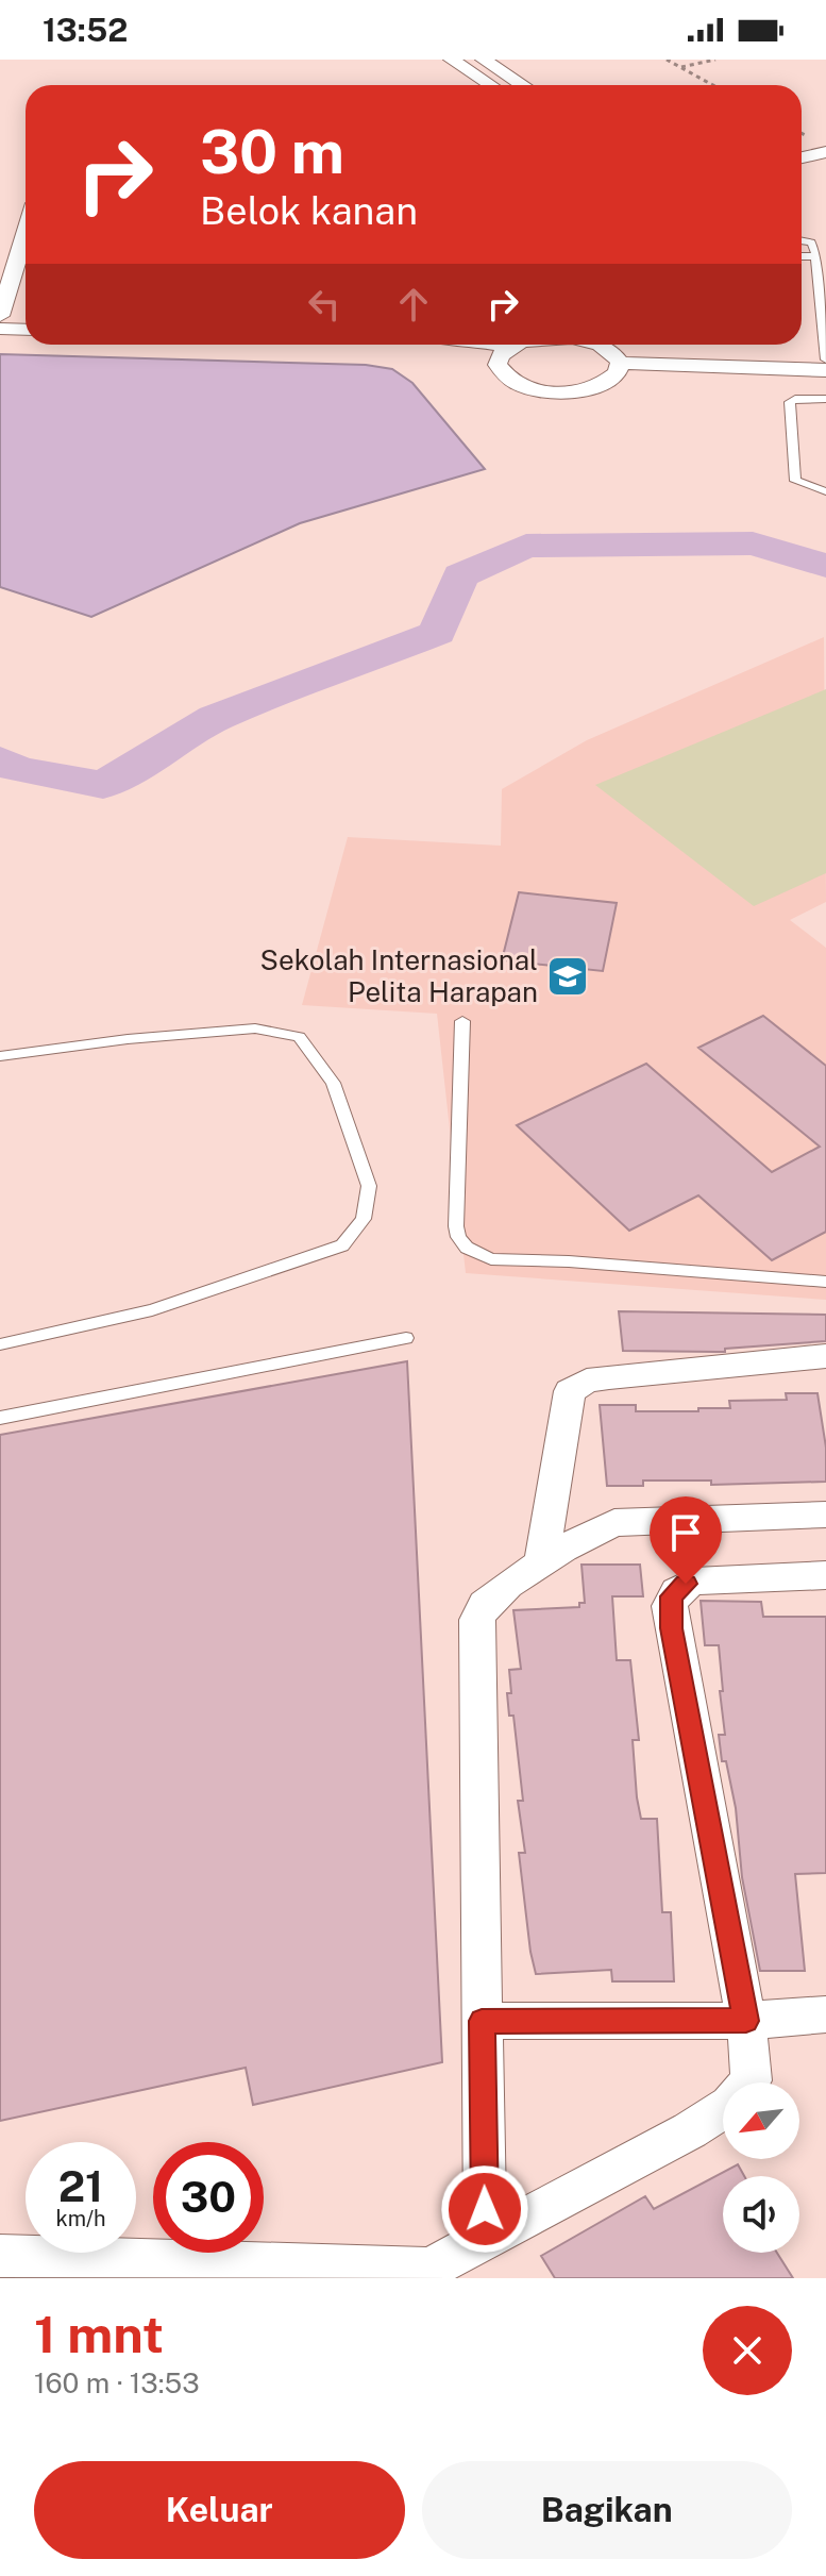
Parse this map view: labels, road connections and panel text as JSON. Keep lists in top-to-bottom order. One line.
{"places":{"school or university":["Sekolah Internasional Pelita Harapan"]},"north":"bottom left","page":{"status":"13:52","turn":["30 m","Belok kanan"],"speed":"21 km/h","limit":"30","heading":["1 mnt","160 m · 13:53"],"buttons":["Keluar","Bagikan"]}}
